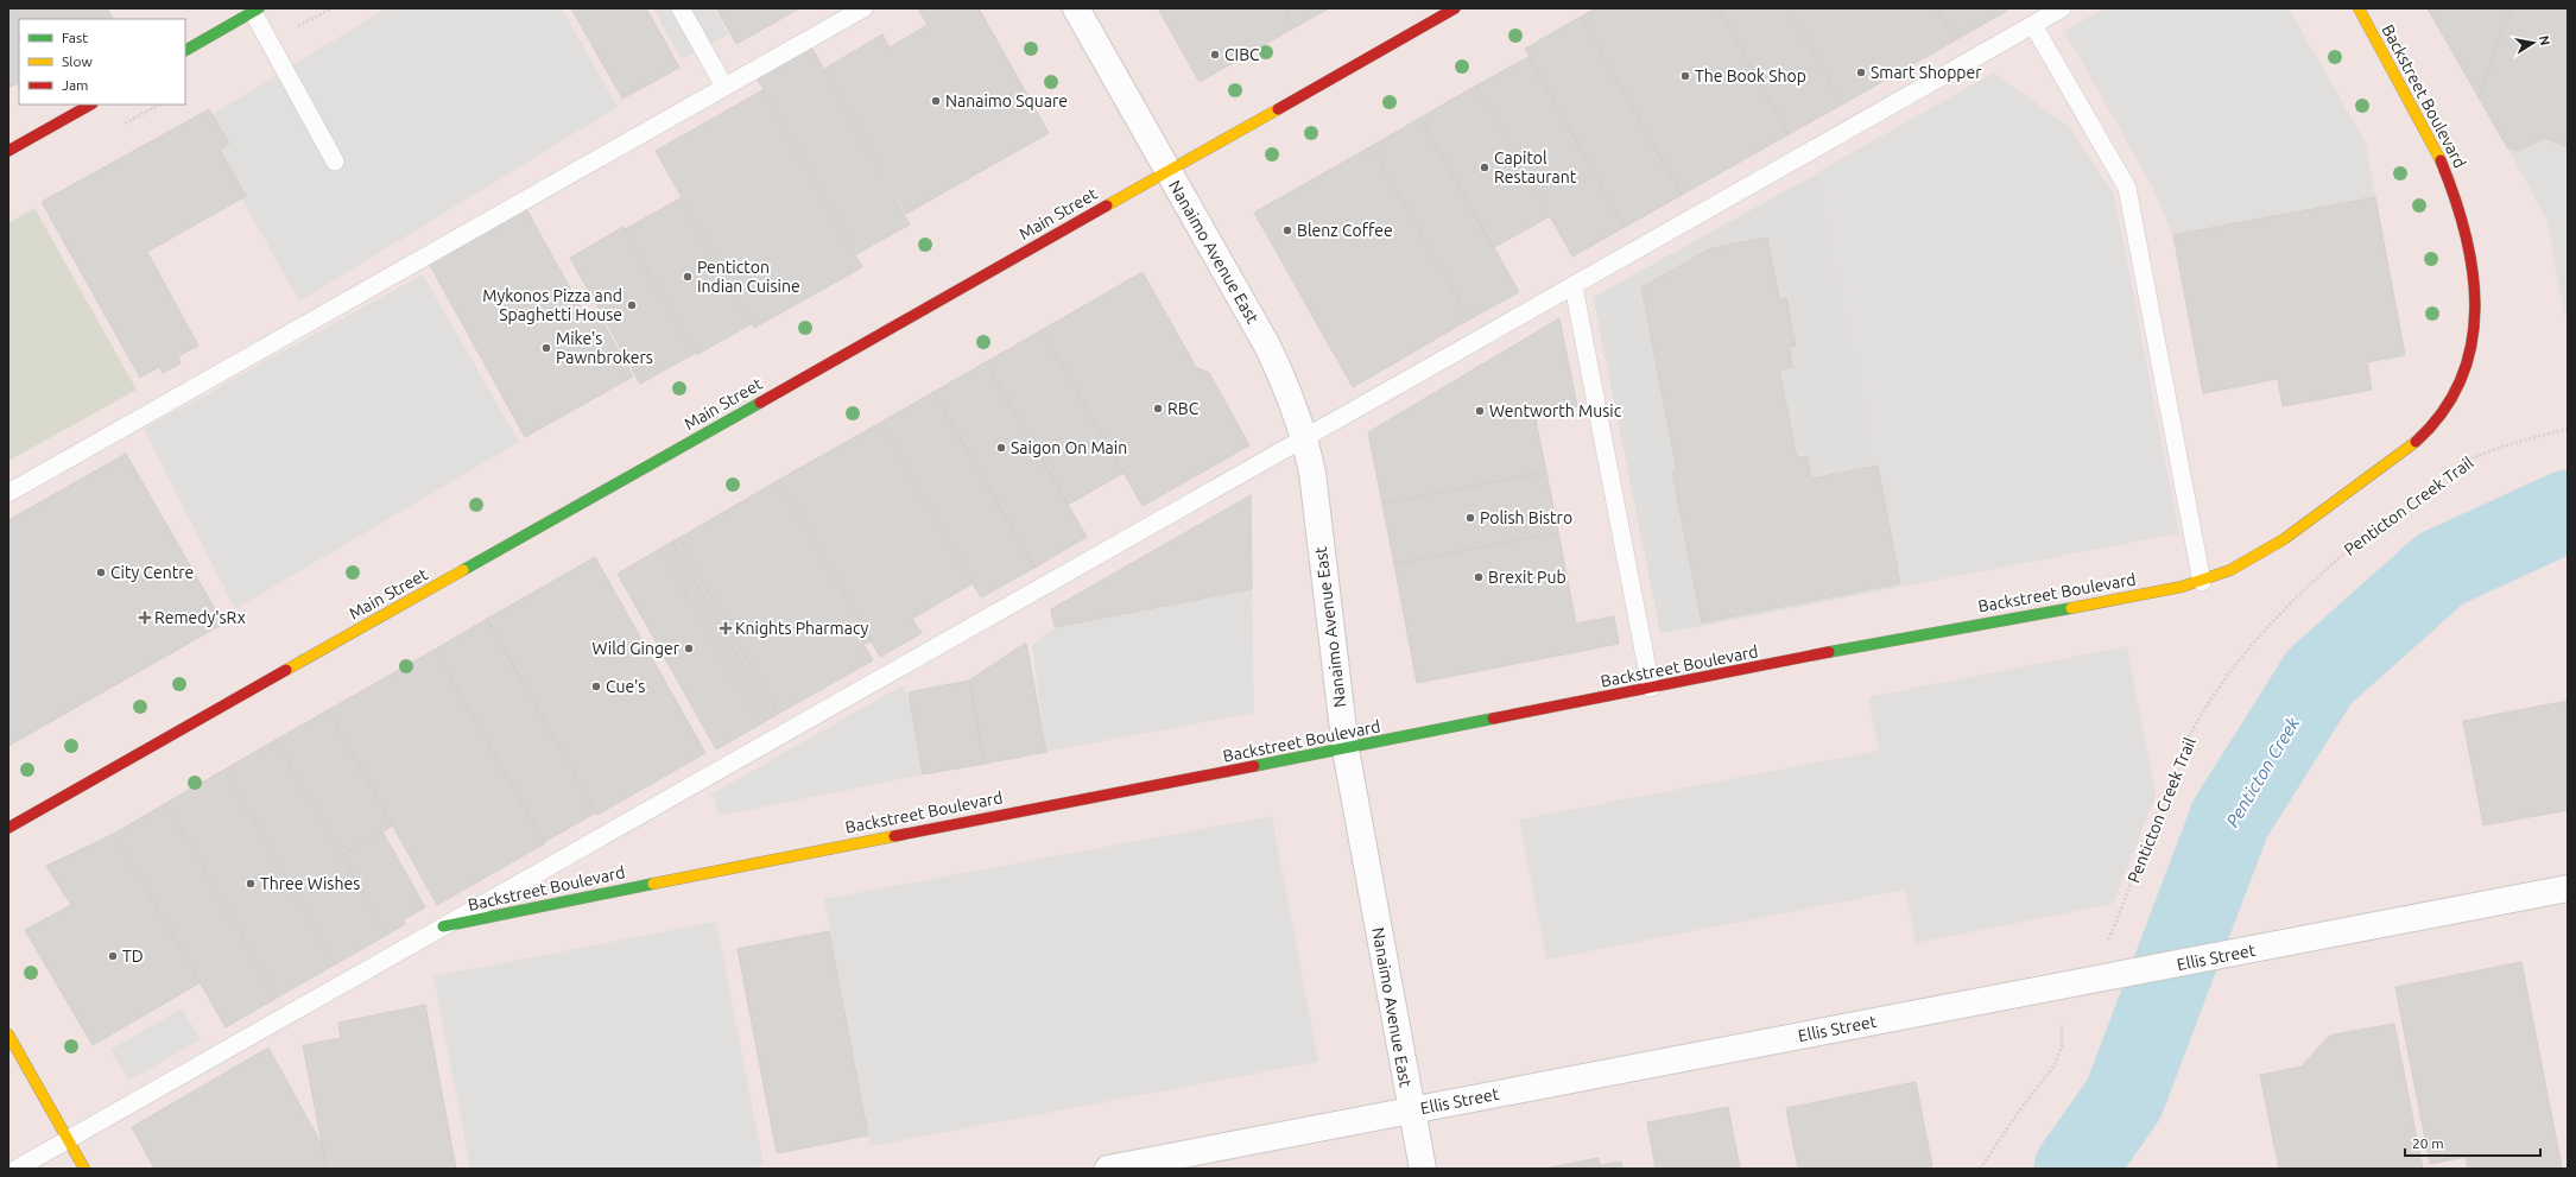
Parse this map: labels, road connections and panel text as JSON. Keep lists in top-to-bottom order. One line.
{"streets":{"street":["Backstreet Boulevard","Main Street","Nanaimo Avenue East","Ellis Street"],"path":["Penticton Creek Trail"]},"crossings":[["Backstreet Boulevard","Nanaimo Avenue East"],["Main Street","Nanaimo Avenue East"],["Nanaimo Avenue East","Ellis Street"],["Penticton Creek Trail","Ellis Street"]],"water":["Penticton Creek"],"places":{"other":["CIBC","Smart Shopper","The Book Shop","Nanaimo Square","Capitol Restaurant","Blenz Coffee","Penticton Indian Cuisine","Mykonos Pizza and Spaghetti House","Mike's Pawnbrokers","RBC","Wentworth Music","Saigon On Main","Polish Bistro","City Centre","Brexit Pub","Wild Ginger","Cue's","Three Wishes","TD"],"health":["Remedy'sRx","Knights Pharmacy"]},"legend":["Fast","Slow","Jam"],"scale_bar":"20 m","north":"right"}
